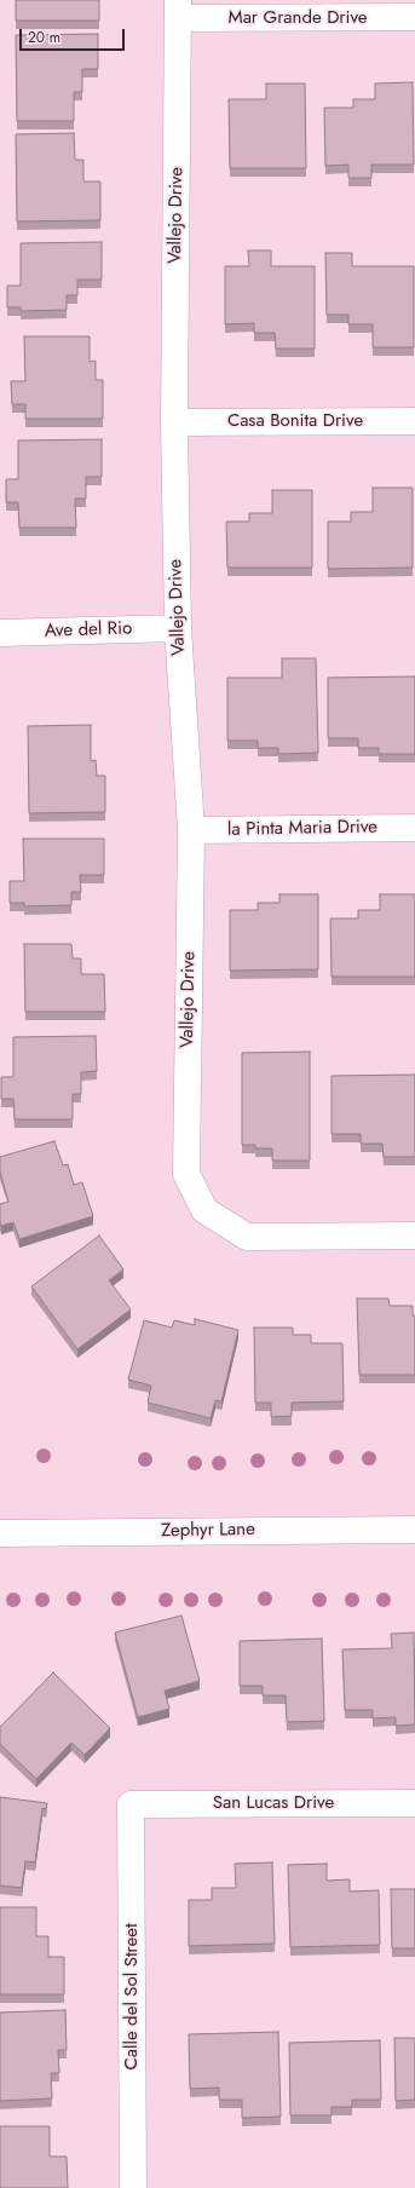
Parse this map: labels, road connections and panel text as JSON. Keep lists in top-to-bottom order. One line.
{"streets":{"street":["Mar Grande Drive","Vallejo Drive","Casa Bonita Drive","Ave del Rio","la Pinta Maria Drive","Zephyr Lane","San Lucas Drive","Calle del Sol Street"]},"crossings":[["Mar Grande Drive","Vallejo Drive"],["Vallejo Drive","Casa Bonita Drive"],["Vallejo Drive","Ave del Rio"],["Vallejo Drive","la Pinta Maria Drive"],["San Lucas Drive","Calle del Sol Street"]],"scale_bar":"20 m"}
